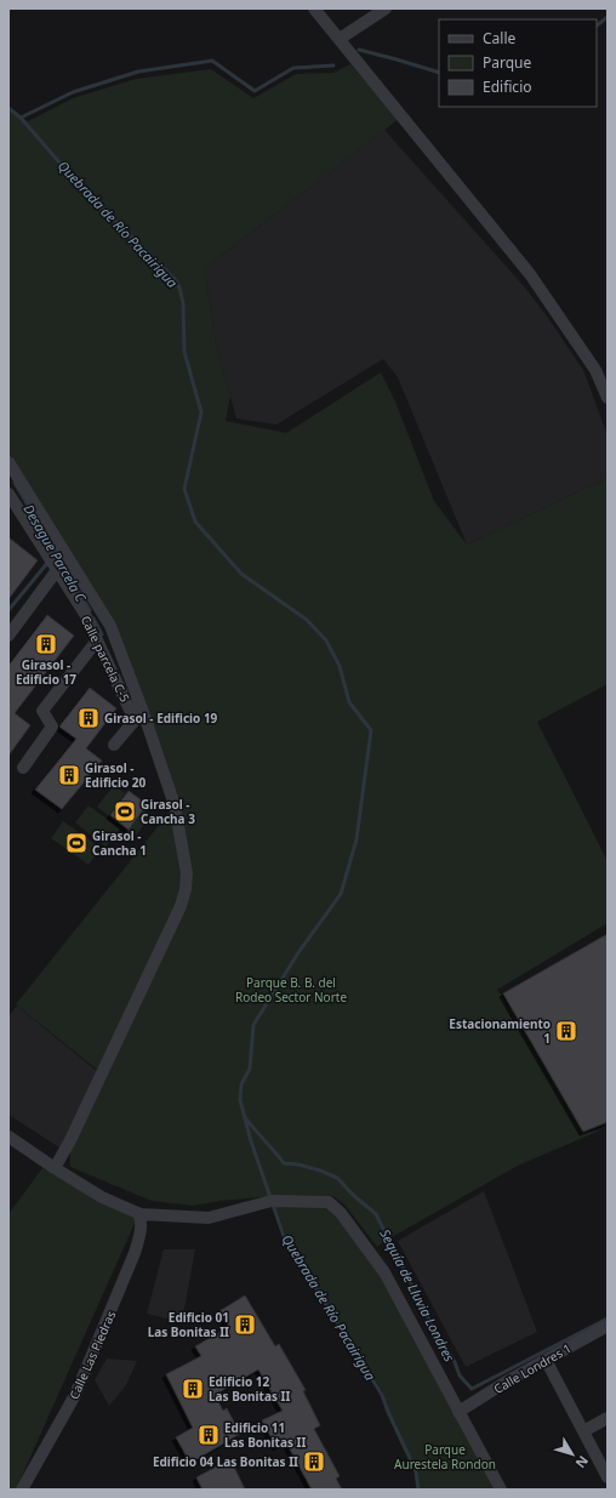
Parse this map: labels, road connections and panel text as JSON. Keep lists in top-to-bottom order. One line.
{"streets":{"street":["Calle parcela C-5","Calle Las Piedras","Calle Londres 1"]},"water":["Quebrada de Río Pacairigua","Desague Parcela C","Sequía de Lluvia Londres"],"parks":["Parque B. B. del Rodeo Sector Norte","Parque Aurestela Rondon"],"places":{"building":["Girasol - Edificio 17","Girasol - Edificio 19","Girasol - Edificio 20","Estacionamiento 1","Edificio 01 Las Bonitas II","Edificio 12 Las Bonitas II","Edificio 11 Las Bonitas II","Edificio 04 Las Bonitas II"],"sports":["Girasol - Cancha 3","Girasol - Cancha 1"]},"legend":["Calle","Parque","Edificio"],"north":"bottom right"}
